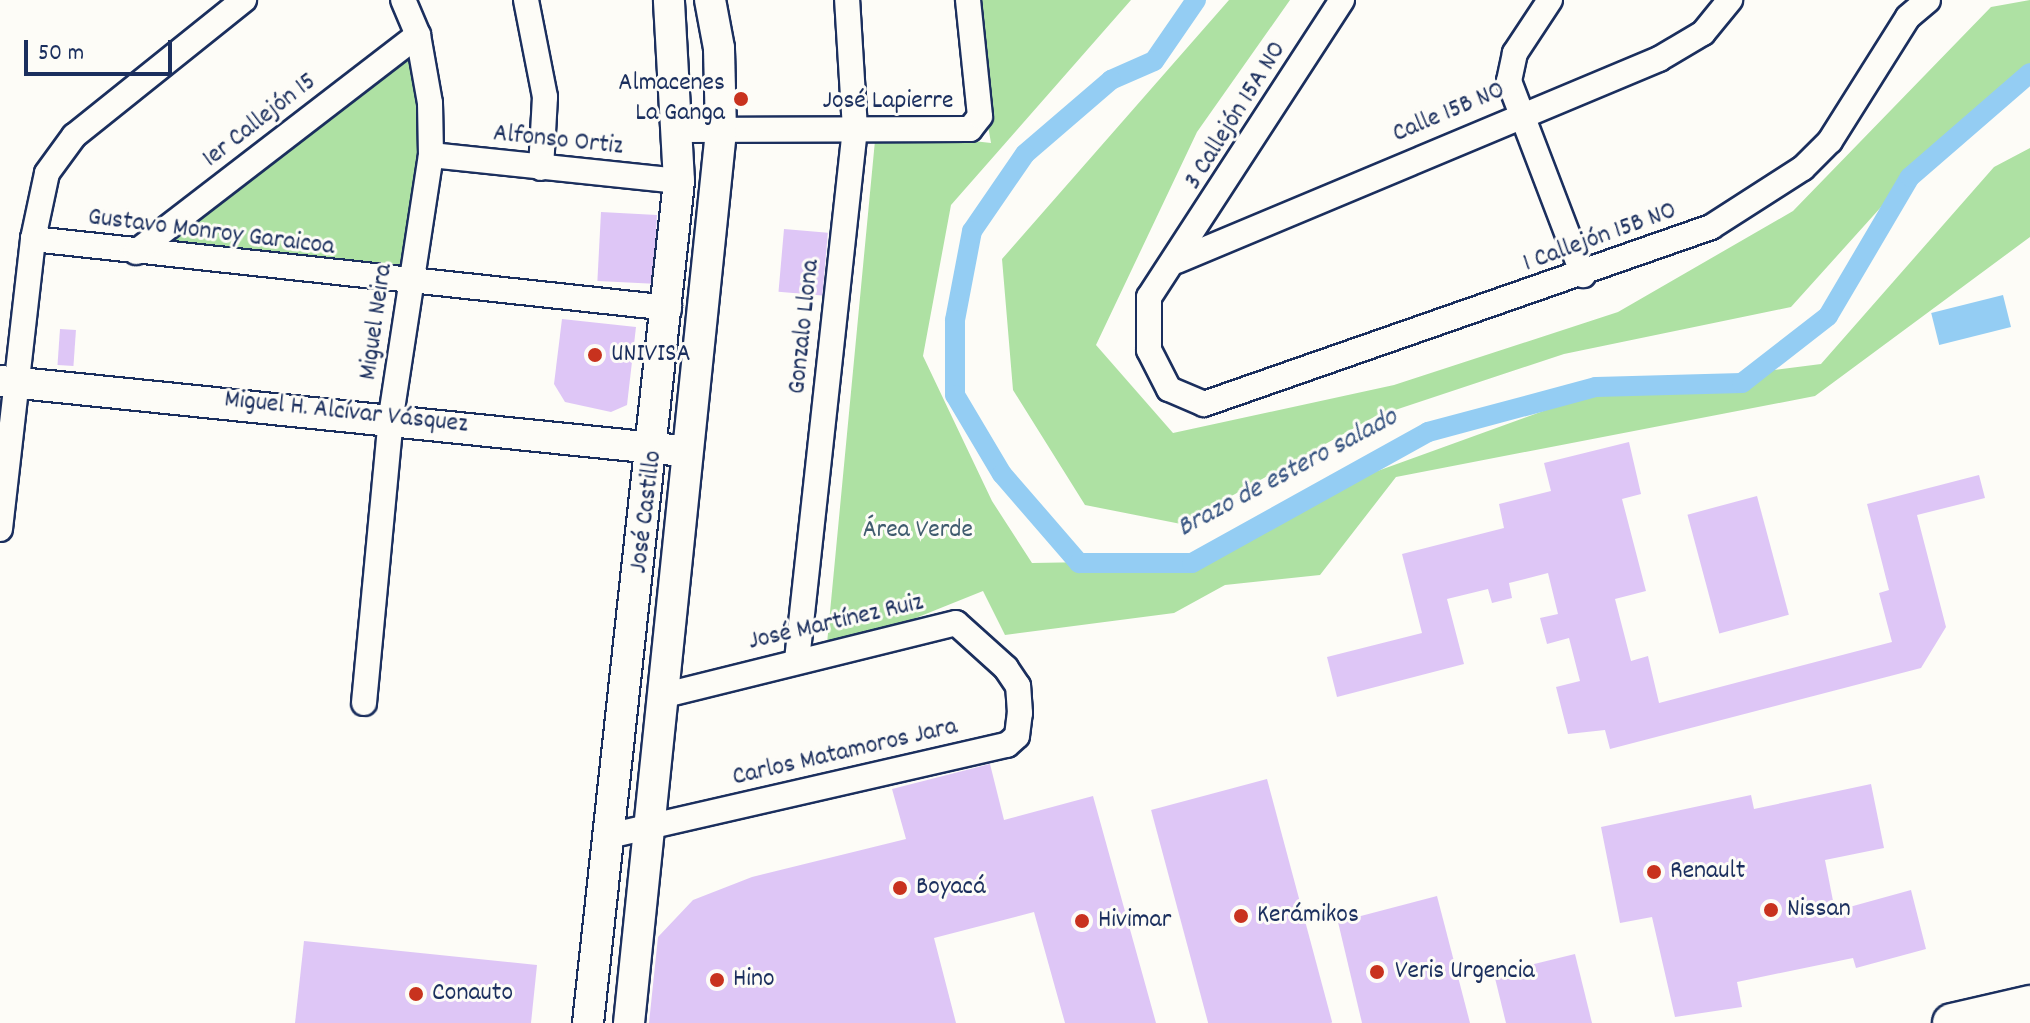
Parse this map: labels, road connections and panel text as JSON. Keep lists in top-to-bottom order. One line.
{"streets":{"street":["José Lapierre","Calle 15B NO","3 Callejón 15A NO","1er Callejón 15","Alfonso Ortiz","Gustavo Monroy Garaicoa","1 Callejón 15B NO","Miguel Neira","Gonzalo Llona","Miguel H. Alcívar Vásquez","José Castillo","José Martínez Ruiz","Carlos Matamoros Jara"]},"crossings":[["José Lapierre","Gonzalo Llona"],["José Lapierre","José Castillo"],["Calle 15B NO","3 Callejón 15A NO"],["3 Callejón 15A NO","1 Callejón 15B NO"],["1er Callejón 15","Gustavo Monroy Garaicoa"],["1er Callejón 15","Miguel Neira"],["Alfonso Ortiz","Miguel Neira"],["Alfonso Ortiz","José Castillo"],["Gustavo Monroy Garaicoa","Miguel Neira"],["Gustavo Monroy Garaicoa","José Castillo"],["Miguel Neira","Miguel H. Alcívar Vásquez"],["Gonzalo Llona","José Martínez Ruiz"],["Miguel H. Alcívar Vásquez","José Castillo"],["José Castillo","José Martínez Ruiz"],["José Castillo","Carlos Matamoros Jara"],["José Martínez Ruiz","Carlos Matamoros Jara"]],"water":["Brazo de estero salado"],"parks":["Área Verde"],"places":["Almacenes La Ganga","UNIVISA","Renault","Boyacá","Nissan","Kerámikos","Hivimar","Veris Urgencia","Hino","Conauto"],"scale_bar":"50 m"}
